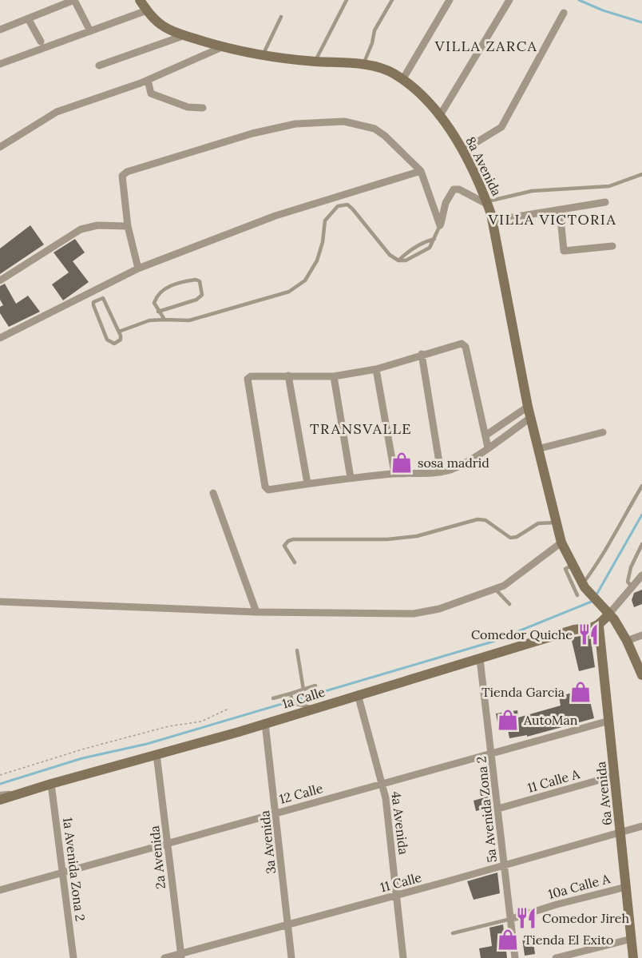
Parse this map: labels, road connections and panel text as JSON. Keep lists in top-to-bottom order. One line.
{"streets":{"street":["8a Avenida","1a Calle","11 Calle A","12 Calle","6a Avenida","5a Avenida Zona 2","4a Avenida","3a Avenida","2a Avenida","1a Avenida Zona 2","11 Calle","10a Calle A"]},"crossings":[["1a Calle","6a Avenida"],["1a Calle","5a Avenida Zona 2"],["1a Calle","4a Avenida"],["1a Calle","3a Avenida"],["1a Calle","2a Avenida"],["1a Calle","1a Avenida Zona 2"],["11 Calle A","6a Avenida"],["11 Calle A","5a Avenida Zona 2"],["12 Calle","6a Avenida"],["12 Calle","5a Avenida Zona 2"],["12 Calle","4a Avenida"],["12 Calle","3a Avenida"],["12 Calle","2a Avenida"],["12 Calle","1a Avenida Zona 2"],["6a Avenida","11 Calle"],["6a Avenida","10a Calle A"],["5a Avenida Zona 2","11 Calle"],["5a Avenida Zona 2","10a Calle A"],["4a Avenida","11 Calle"],["3a Avenida","11 Calle"],["2a Avenida","11 Calle"]],"districts":["VILLA ZARCA","VILLA VICTORIA","TRANSVALLE"],"places":{"shop":["sosa madrid","Tienda Garcia","AutoMan","Tienda El Exito"],"restaurant":["Comedor Quiche","Comedor Jireh"]}}
